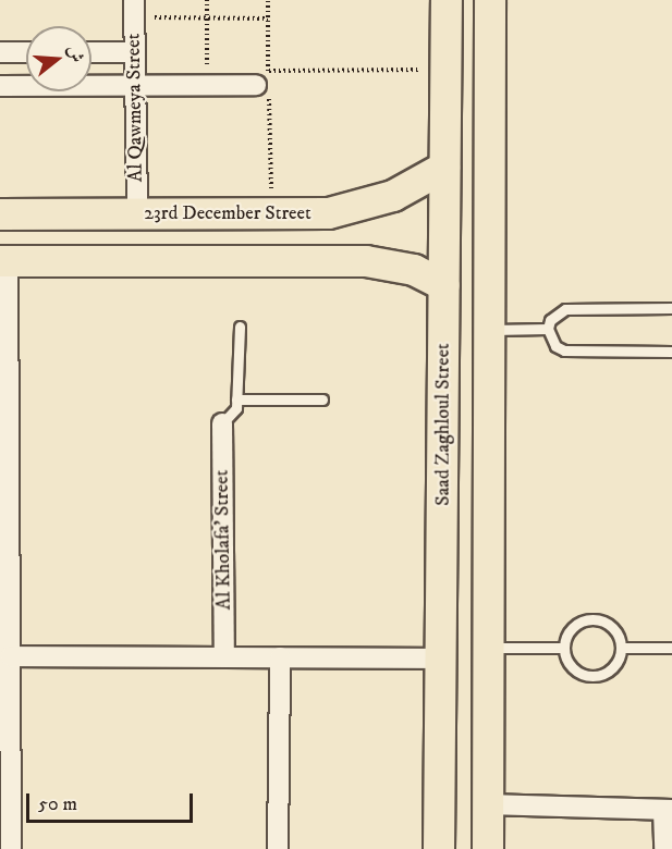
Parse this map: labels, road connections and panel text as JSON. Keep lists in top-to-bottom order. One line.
{"streets":{"main road":["23rd December Street","Saad Zaghloul Street"],"street":["Al Qawmeya Street","Al Kholafa' Street"]},"crossings":[["Al Qawmeya Street","23rd December Street"],["23rd December Street","Saad Zaghloul Street"]],"scale_bar":"50 m","north":"right"}
